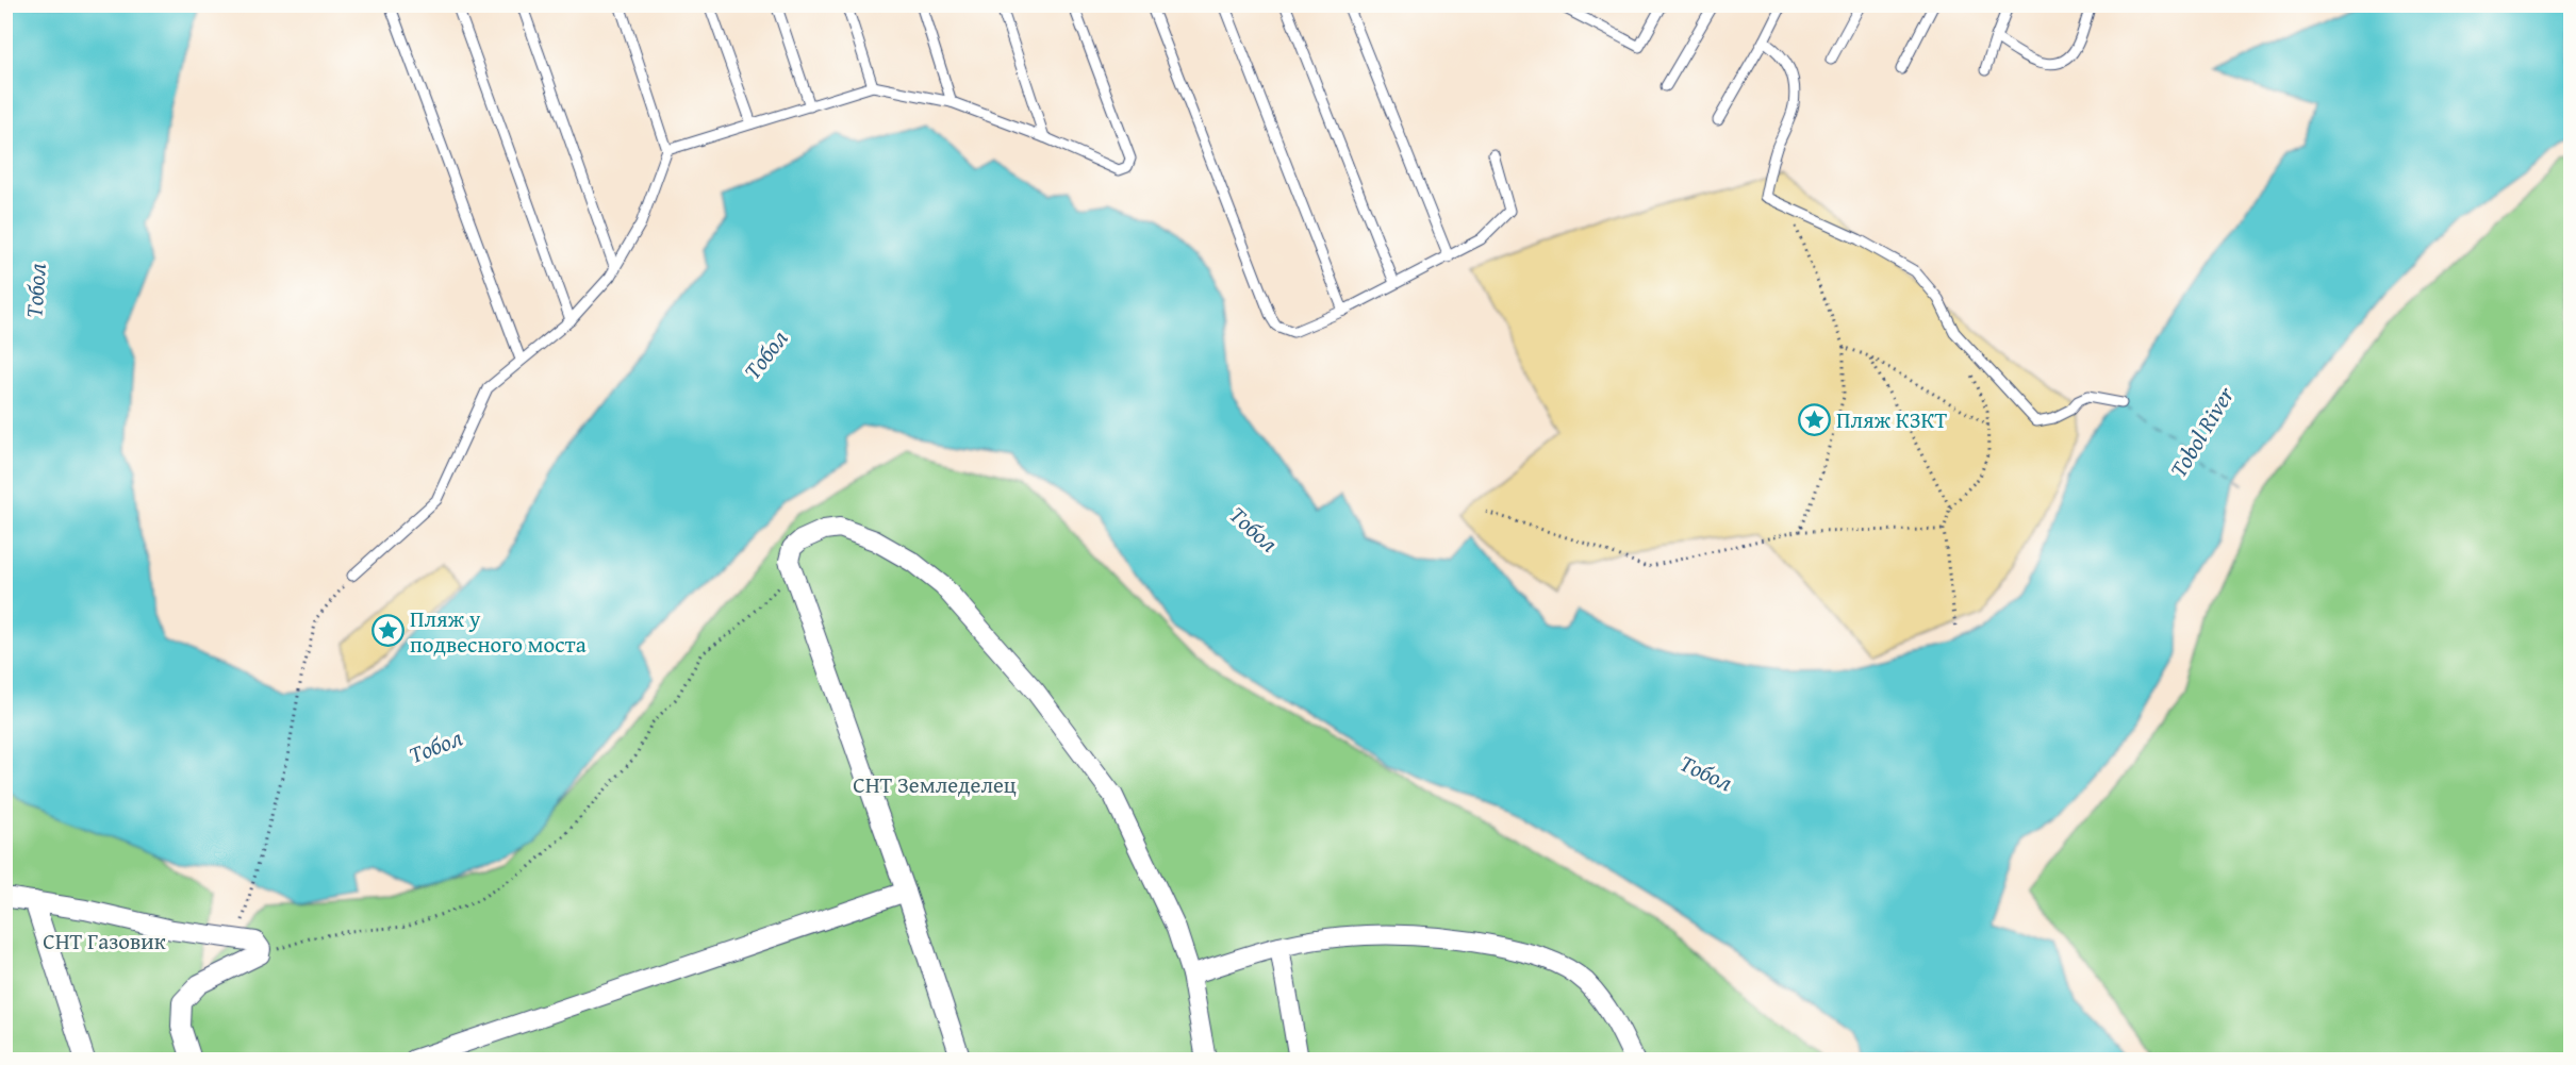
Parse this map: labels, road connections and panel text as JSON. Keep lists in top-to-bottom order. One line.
{"water":["Тобол","Tobol River"],"parks":["СНТ Земледелец","СНТ Газовик"],"places":{"place":["Пляж КЗКТ","Пляж у подвесного моста"]}}
